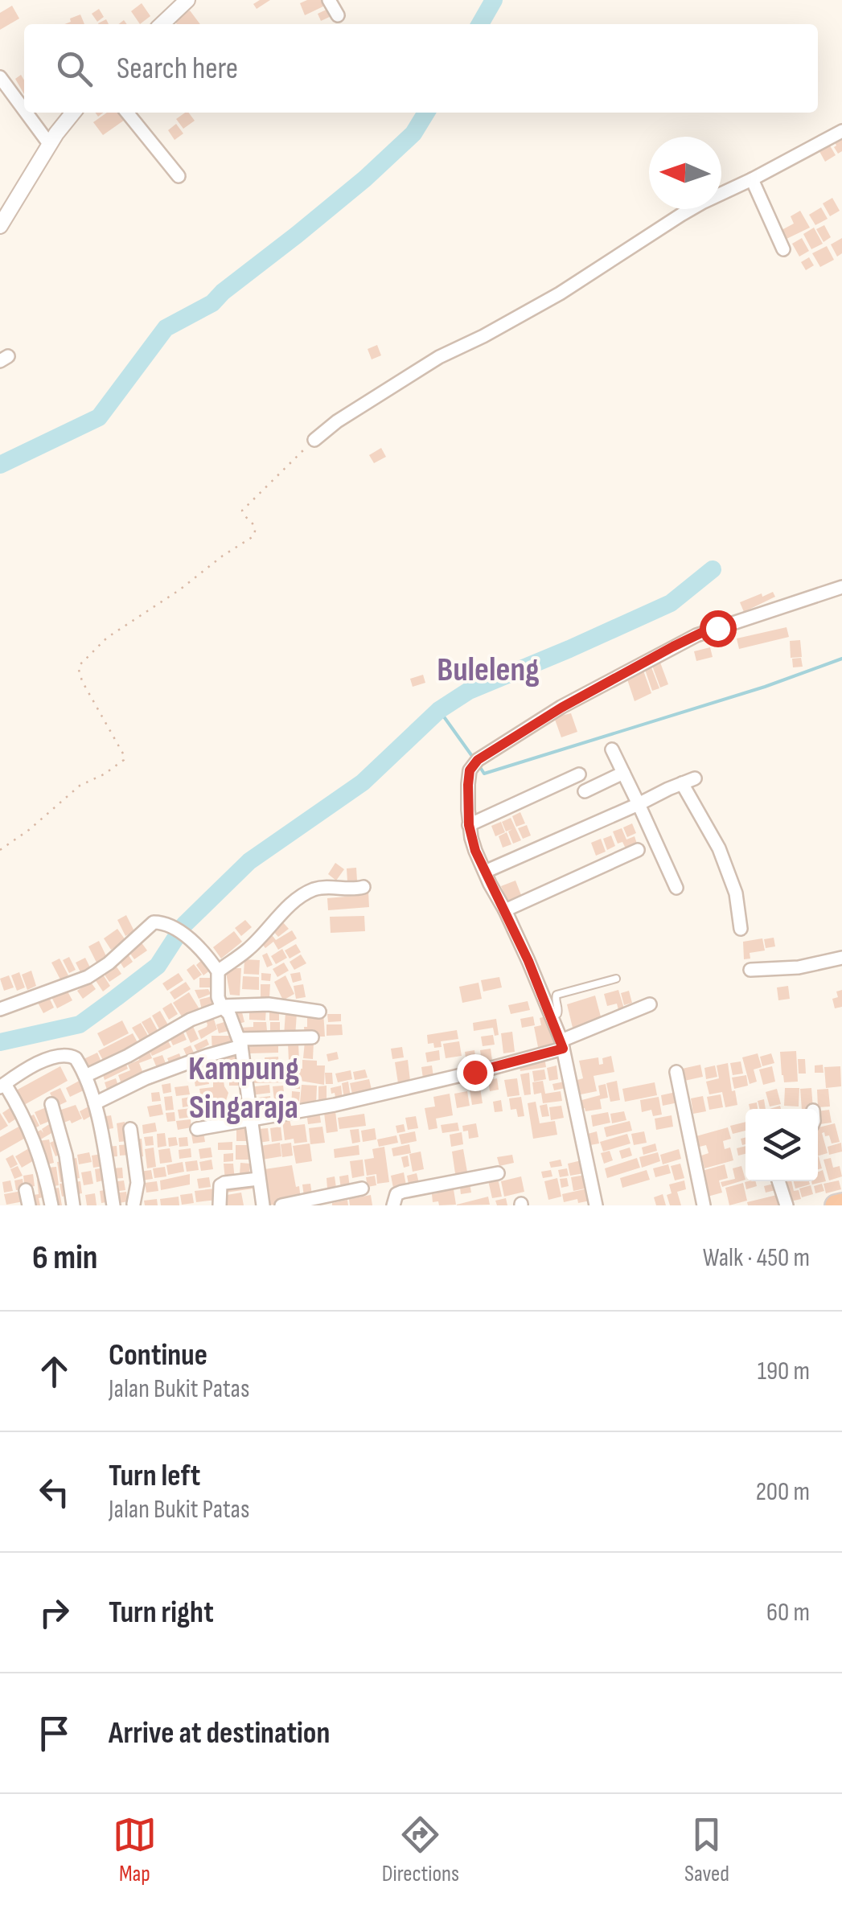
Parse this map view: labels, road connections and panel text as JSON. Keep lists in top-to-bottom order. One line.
{"districts":["Buleleng","Kampung Singaraja"],"north":"left","page":{"search":"Search here","heading":["6 min","Walk · 450 m"],"list":[["Continue","Jalan Bukit Patas","190 m"],["Turn left","Jalan Bukit Patas","200 m"],["Turn right","60 m"],"Arrive at destination"],"nav":["Map","Directions","Saved"]}}
